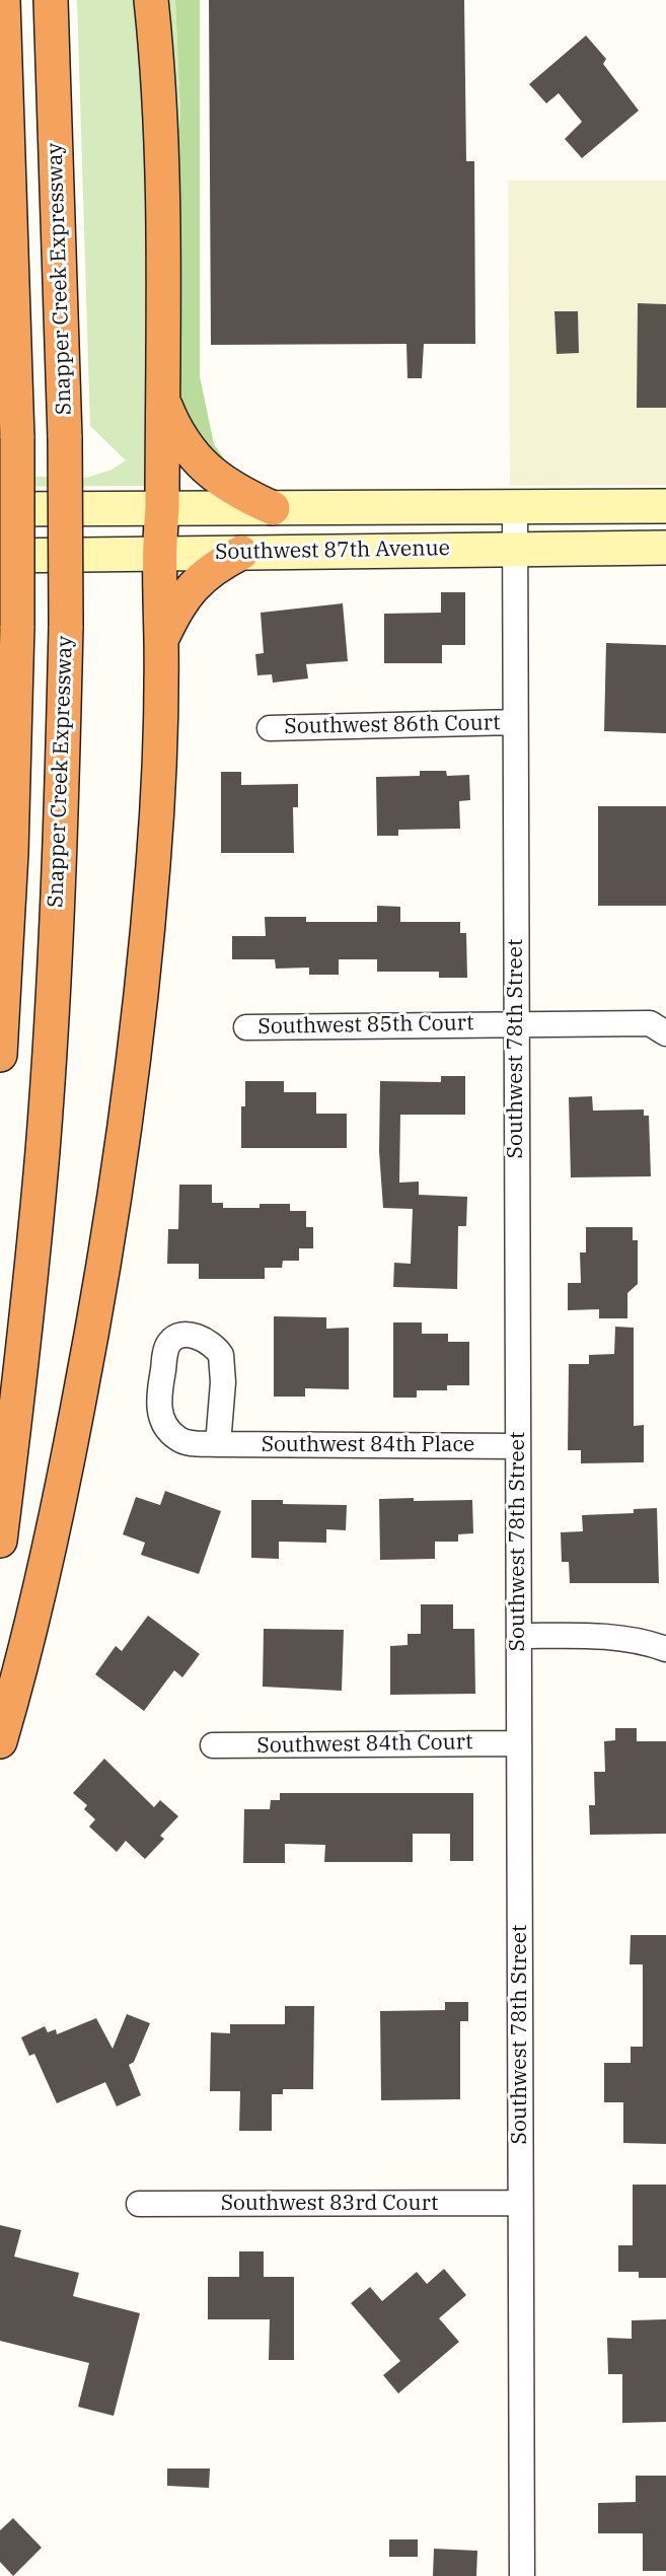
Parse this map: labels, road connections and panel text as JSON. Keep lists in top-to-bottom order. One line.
{"streets":{"highway":["Snapper Creek Expressway"],"main road":["Southwest 87th Avenue"],"street":["Southwest 86th Court","Southwest 85th Court","Southwest 78th Street","Southwest 84th Place","Southwest 84th Court","Southwest 83rd Court"]},"crossings":[["Southwest 87th Avenue","Southwest 78th Street"],["Southwest 86th Court","Southwest 78th Street"],["Southwest 85th Court","Southwest 78th Street"],["Southwest 78th Street","Southwest 84th Place"],["Southwest 78th Street","Southwest 84th Court"],["Southwest 78th Street","Southwest 83rd Court"]]}
